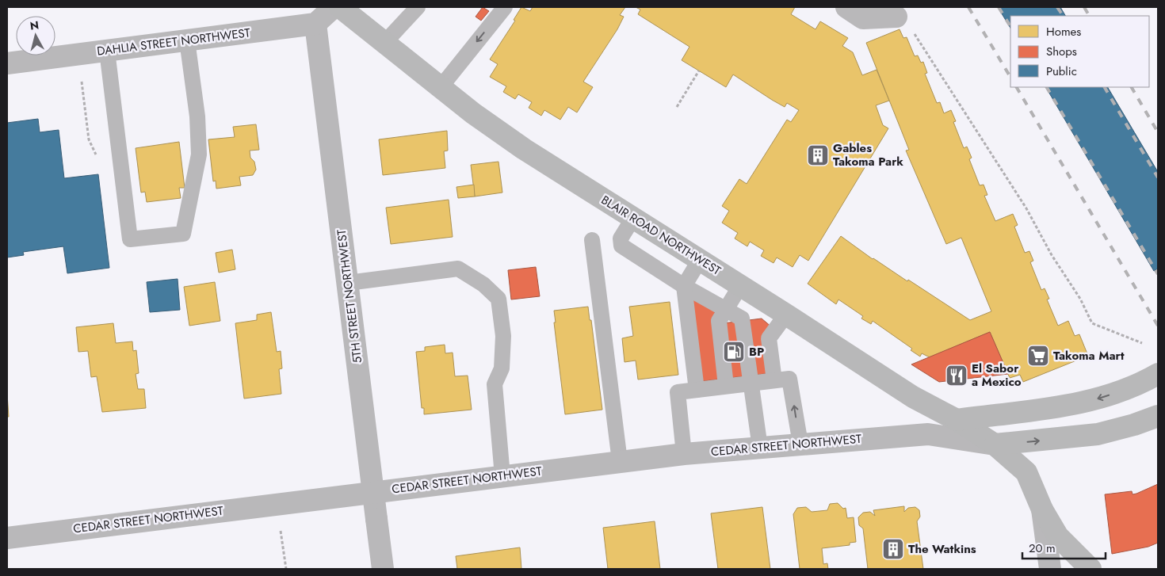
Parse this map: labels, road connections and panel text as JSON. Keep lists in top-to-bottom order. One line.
{"streets":{"main road":["BLAIR ROAD NORTHWEST","CEDAR STREET NORTHWEST"],"street":["DAHLIA STREET NORTHWEST","5TH STREET NORTHWEST"]},"crossings":[["DAHLIA STREET NORTHWEST","5TH STREET NORTHWEST"],["BLAIR ROAD NORTHWEST","CEDAR STREET NORTHWEST"],["5TH STREET NORTHWEST","CEDAR STREET NORTHWEST"]],"places":{"building":["Gables Takoma Park","The Watkins"],"fuel station":["BP"],"supermarket":["Takoma Mart"],"restaurant":["El Sabor a Mexico"]},"legend":["Homes","Shops","Public"],"scale_bar":"20 m","north":"top"}
